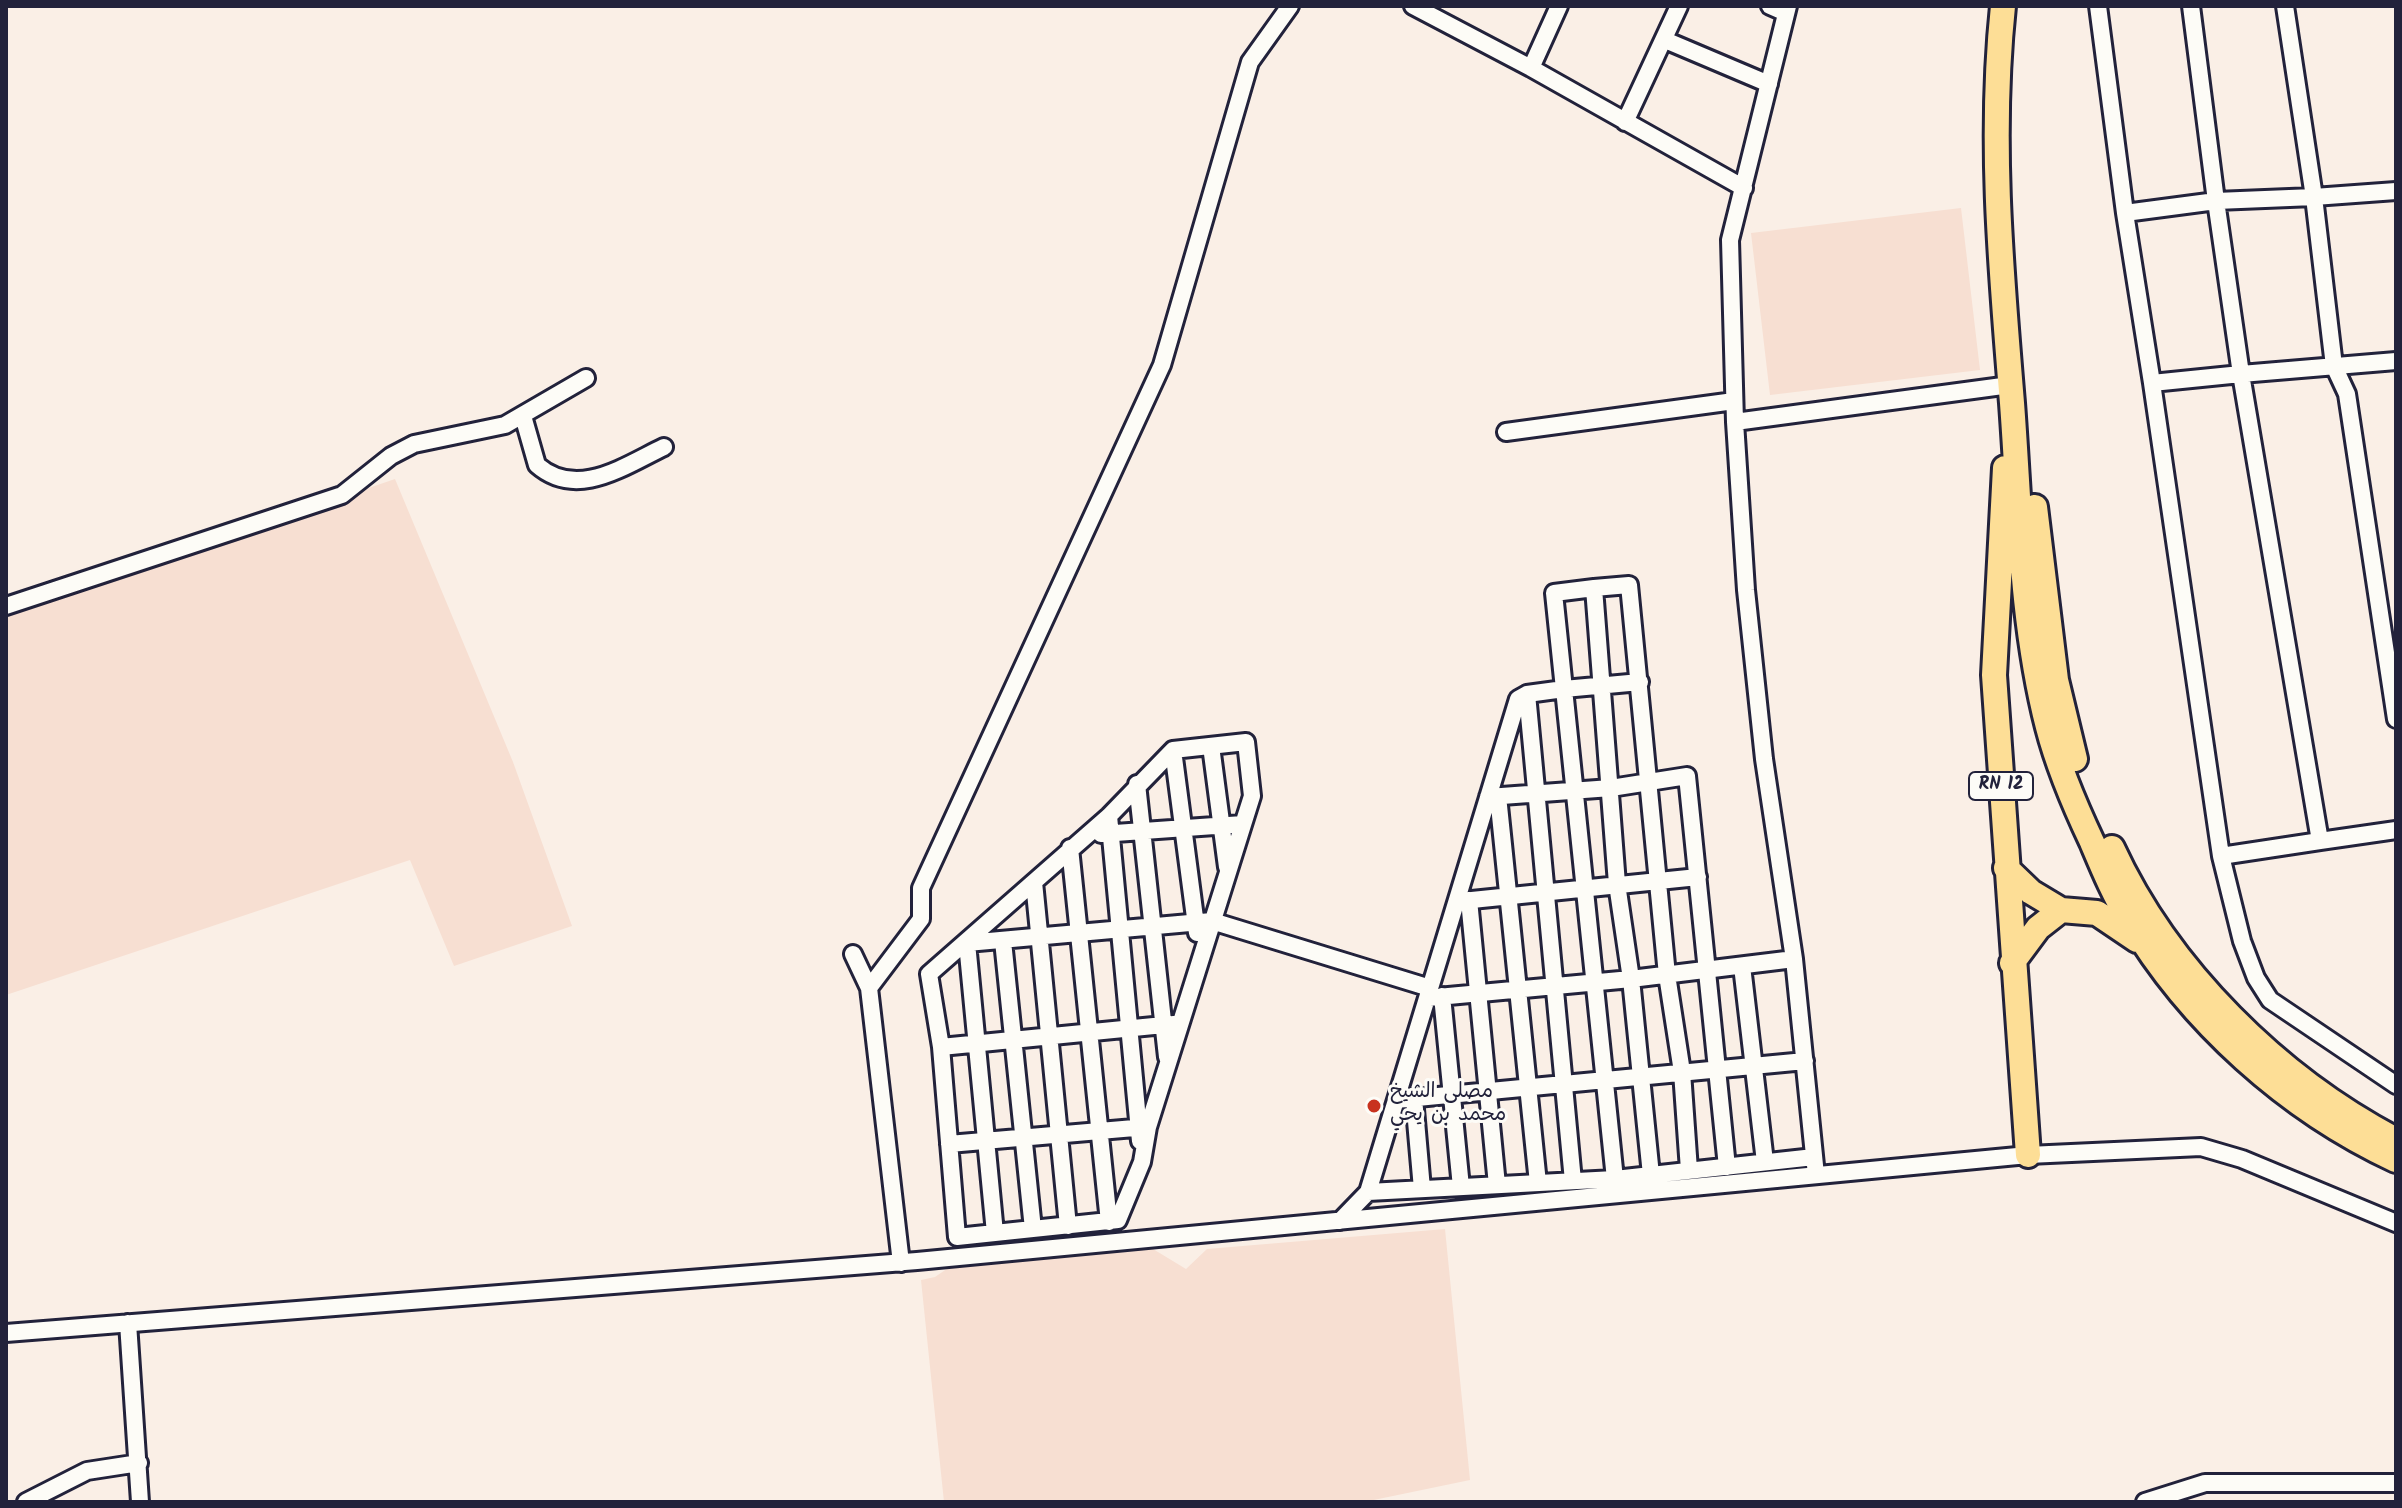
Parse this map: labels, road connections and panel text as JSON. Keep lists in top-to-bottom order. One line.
{"streets":{"highway":["RN 12"]},"places":["مصلى الشيخ محمد بن يحي"]}
